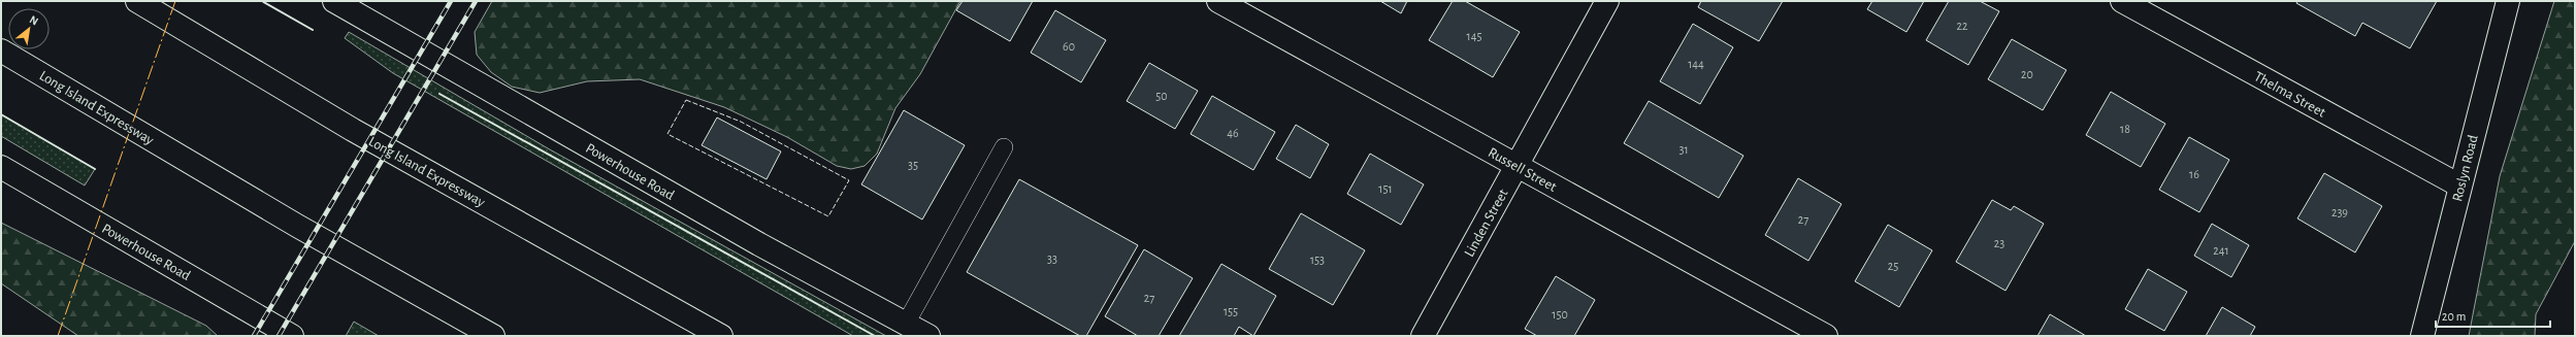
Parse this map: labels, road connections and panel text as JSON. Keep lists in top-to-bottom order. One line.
{"streets":{"main road":["Thelma Street","Long Island Expressway","Roslyn Road","Russell Street","Powerhouse Road","Linden Street"]},"crossings":[["Thelma Street","Roslyn Road"],["Russell Street","Linden Street"]],"house_numbers":["22","145","60","144","20","50","18","46","31","35","16","151","239","27","23","241","33","153","25","27","155","150"],"scale_bar":"20 m","north":"top right"}
